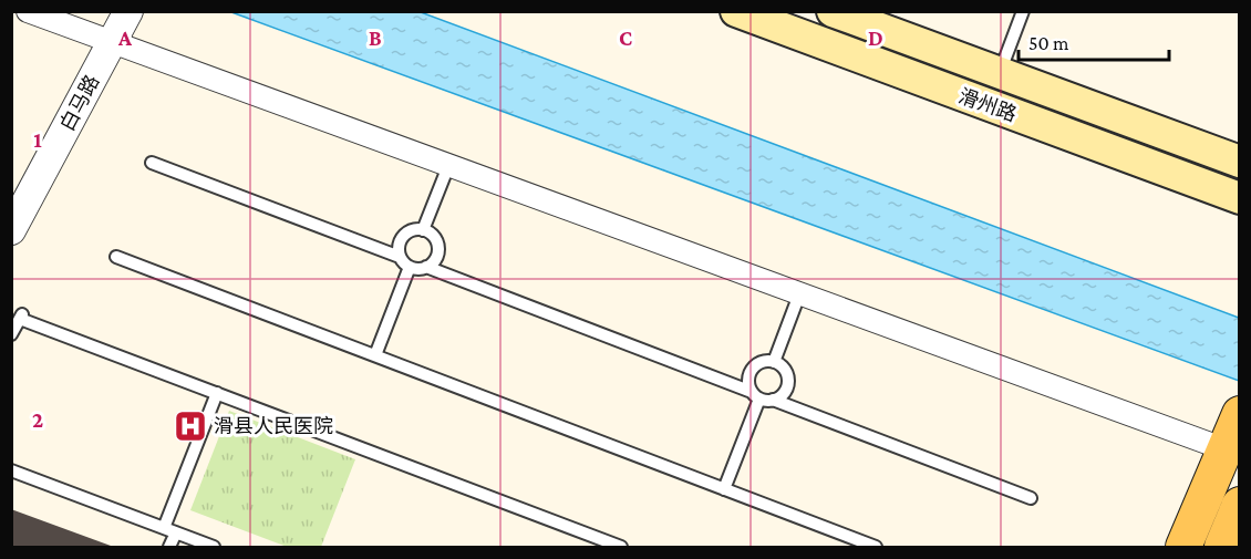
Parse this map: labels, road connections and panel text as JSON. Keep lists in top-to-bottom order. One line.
{"streets":{"main road":["滑州路"],"street":["白马路"]},"places":{"hospital":["滑县人民医院"]},"scale_bar":"50 m","grid":{"columns":["A","B","C","D"],"rows":["1","2"]}}
